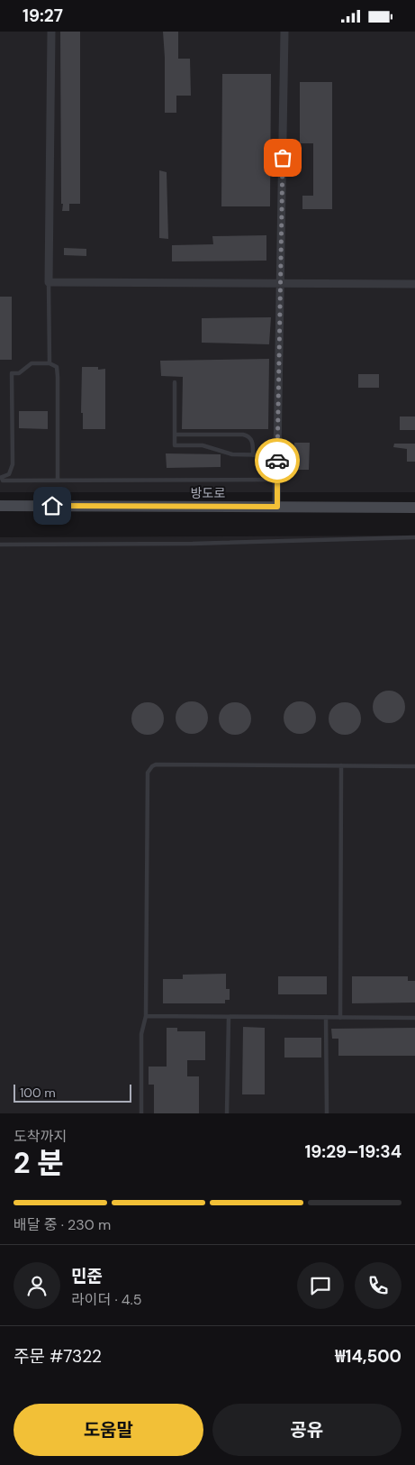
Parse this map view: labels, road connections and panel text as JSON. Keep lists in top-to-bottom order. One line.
{"streets":{"street":["방도로"]},"scale_bar":"100 m","page":{"status":"19:27","scale":"100 m","heading":["2 분","도착까지","19:29–19:34"],"panel":["민준","라이더 · 4.5","주문 #7322","₩14,500"],"bar":"배달 중 · 230 m","buttons":["도움말","공유"]}}
